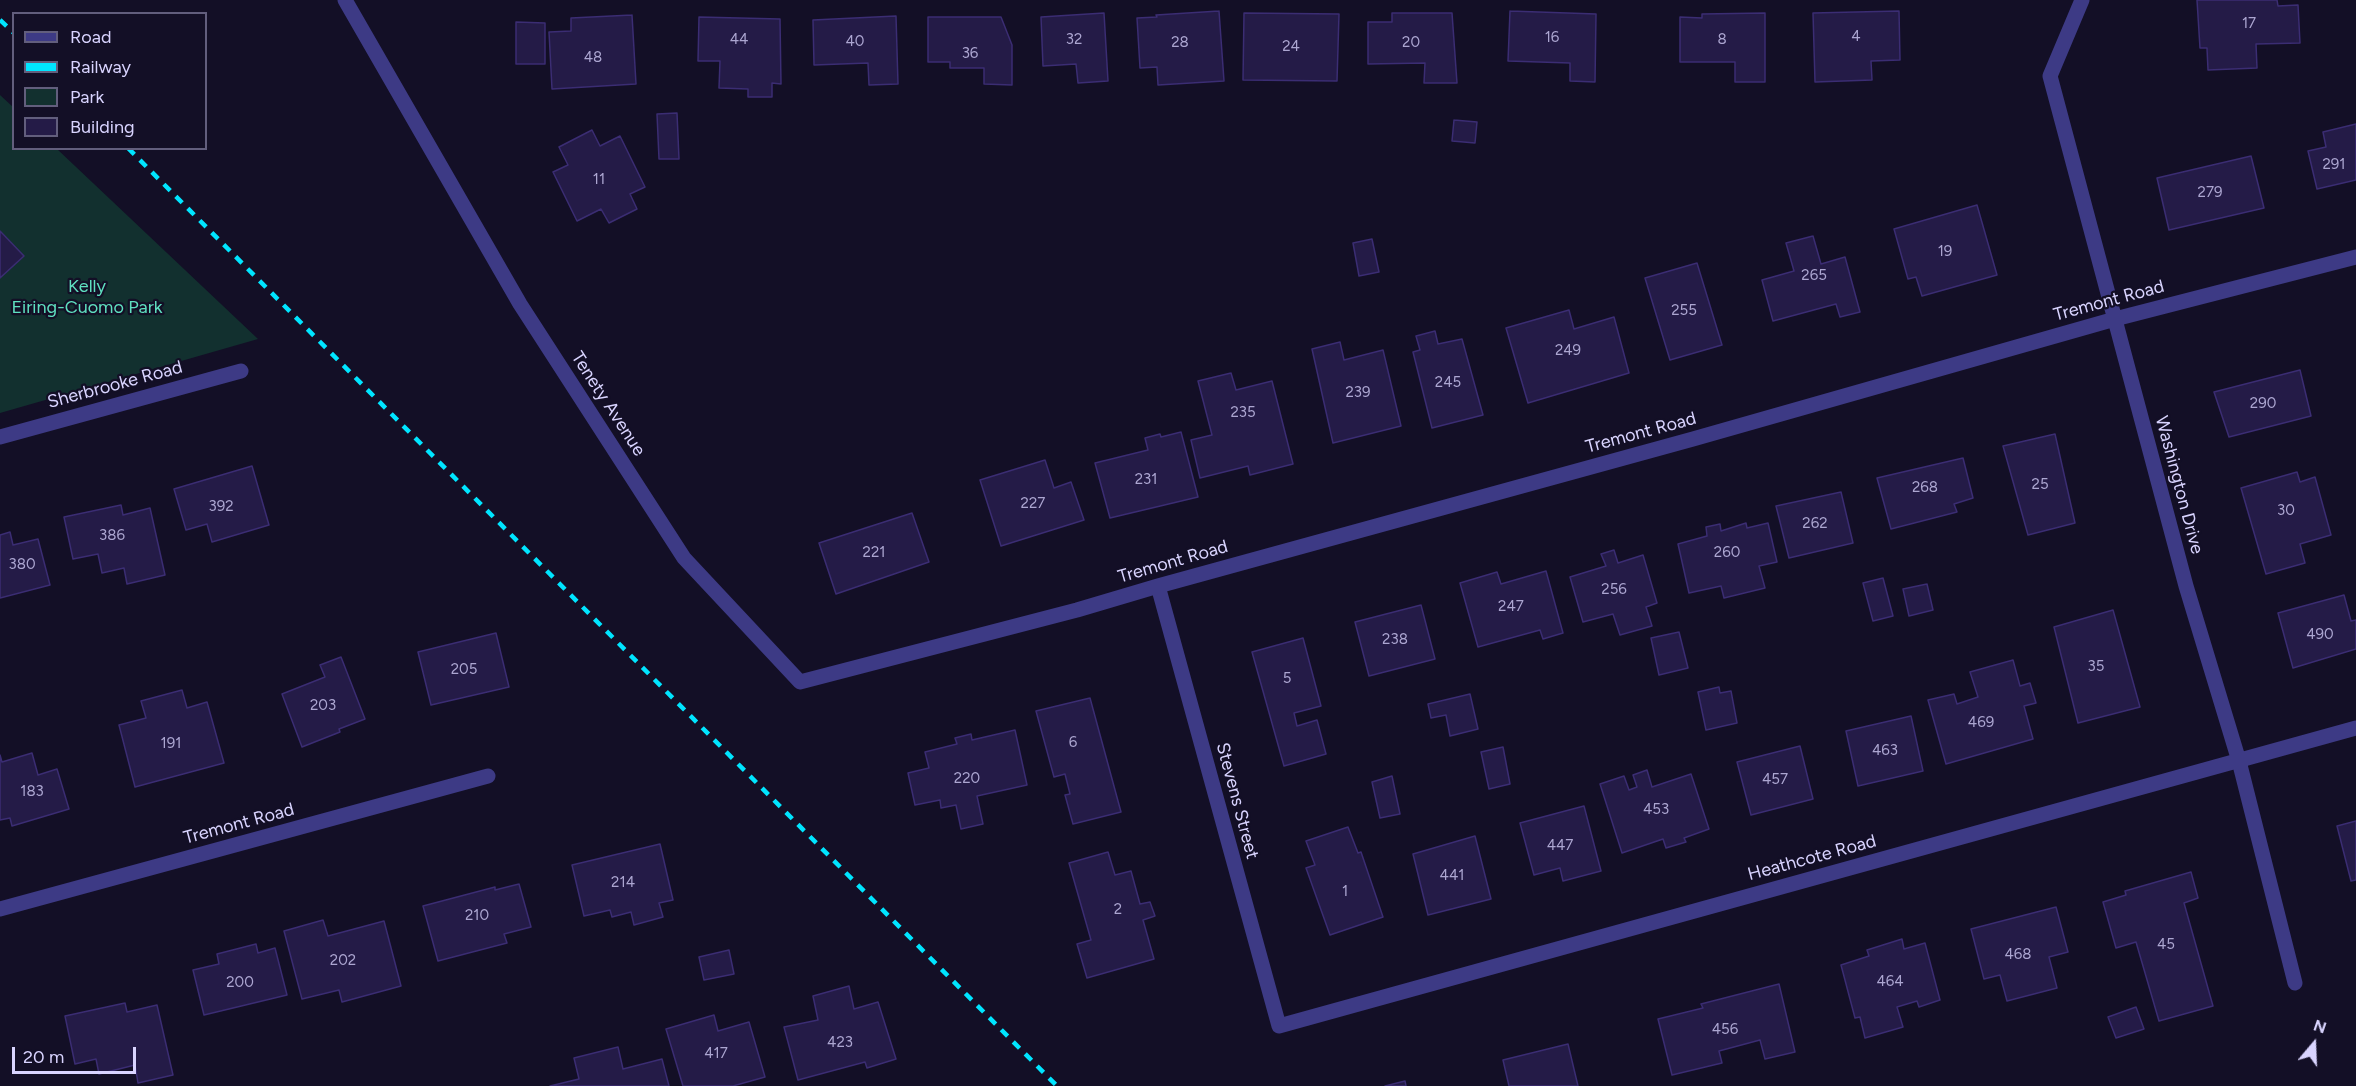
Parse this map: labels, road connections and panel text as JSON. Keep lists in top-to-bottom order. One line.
{"streets":{"street":["Tremont Road","Sherbrooke Road","Tenety Avenue","Washington Drive","Stevens Street","Heathcote Road"]},"crossings":[["Tremont Road","Tenety Avenue"],["Tremont Road","Washington Drive"],["Tremont Road","Stevens Street"],["Washington Drive","Heathcote Road"],["Stevens Street","Heathcote Road"]],"parks":["Kelly Eiring-Cuomo Park"],"house_numbers":["17","4","16","44","32","8","40","28","20","24","36","48","291","11","279","19","265","255","249","245","239","290","235","231","25","268","227","392","30","262","386","221","260","380","256","247","490","238","35","205","5","203","469","6","191","463","220","457","183","453","447","441","214","1","2","210","45","468","202","464","200","456","423","417"],"legend":["Road","Railway","Park","Building"],"scale_bar":"20 m","north":"top"}
